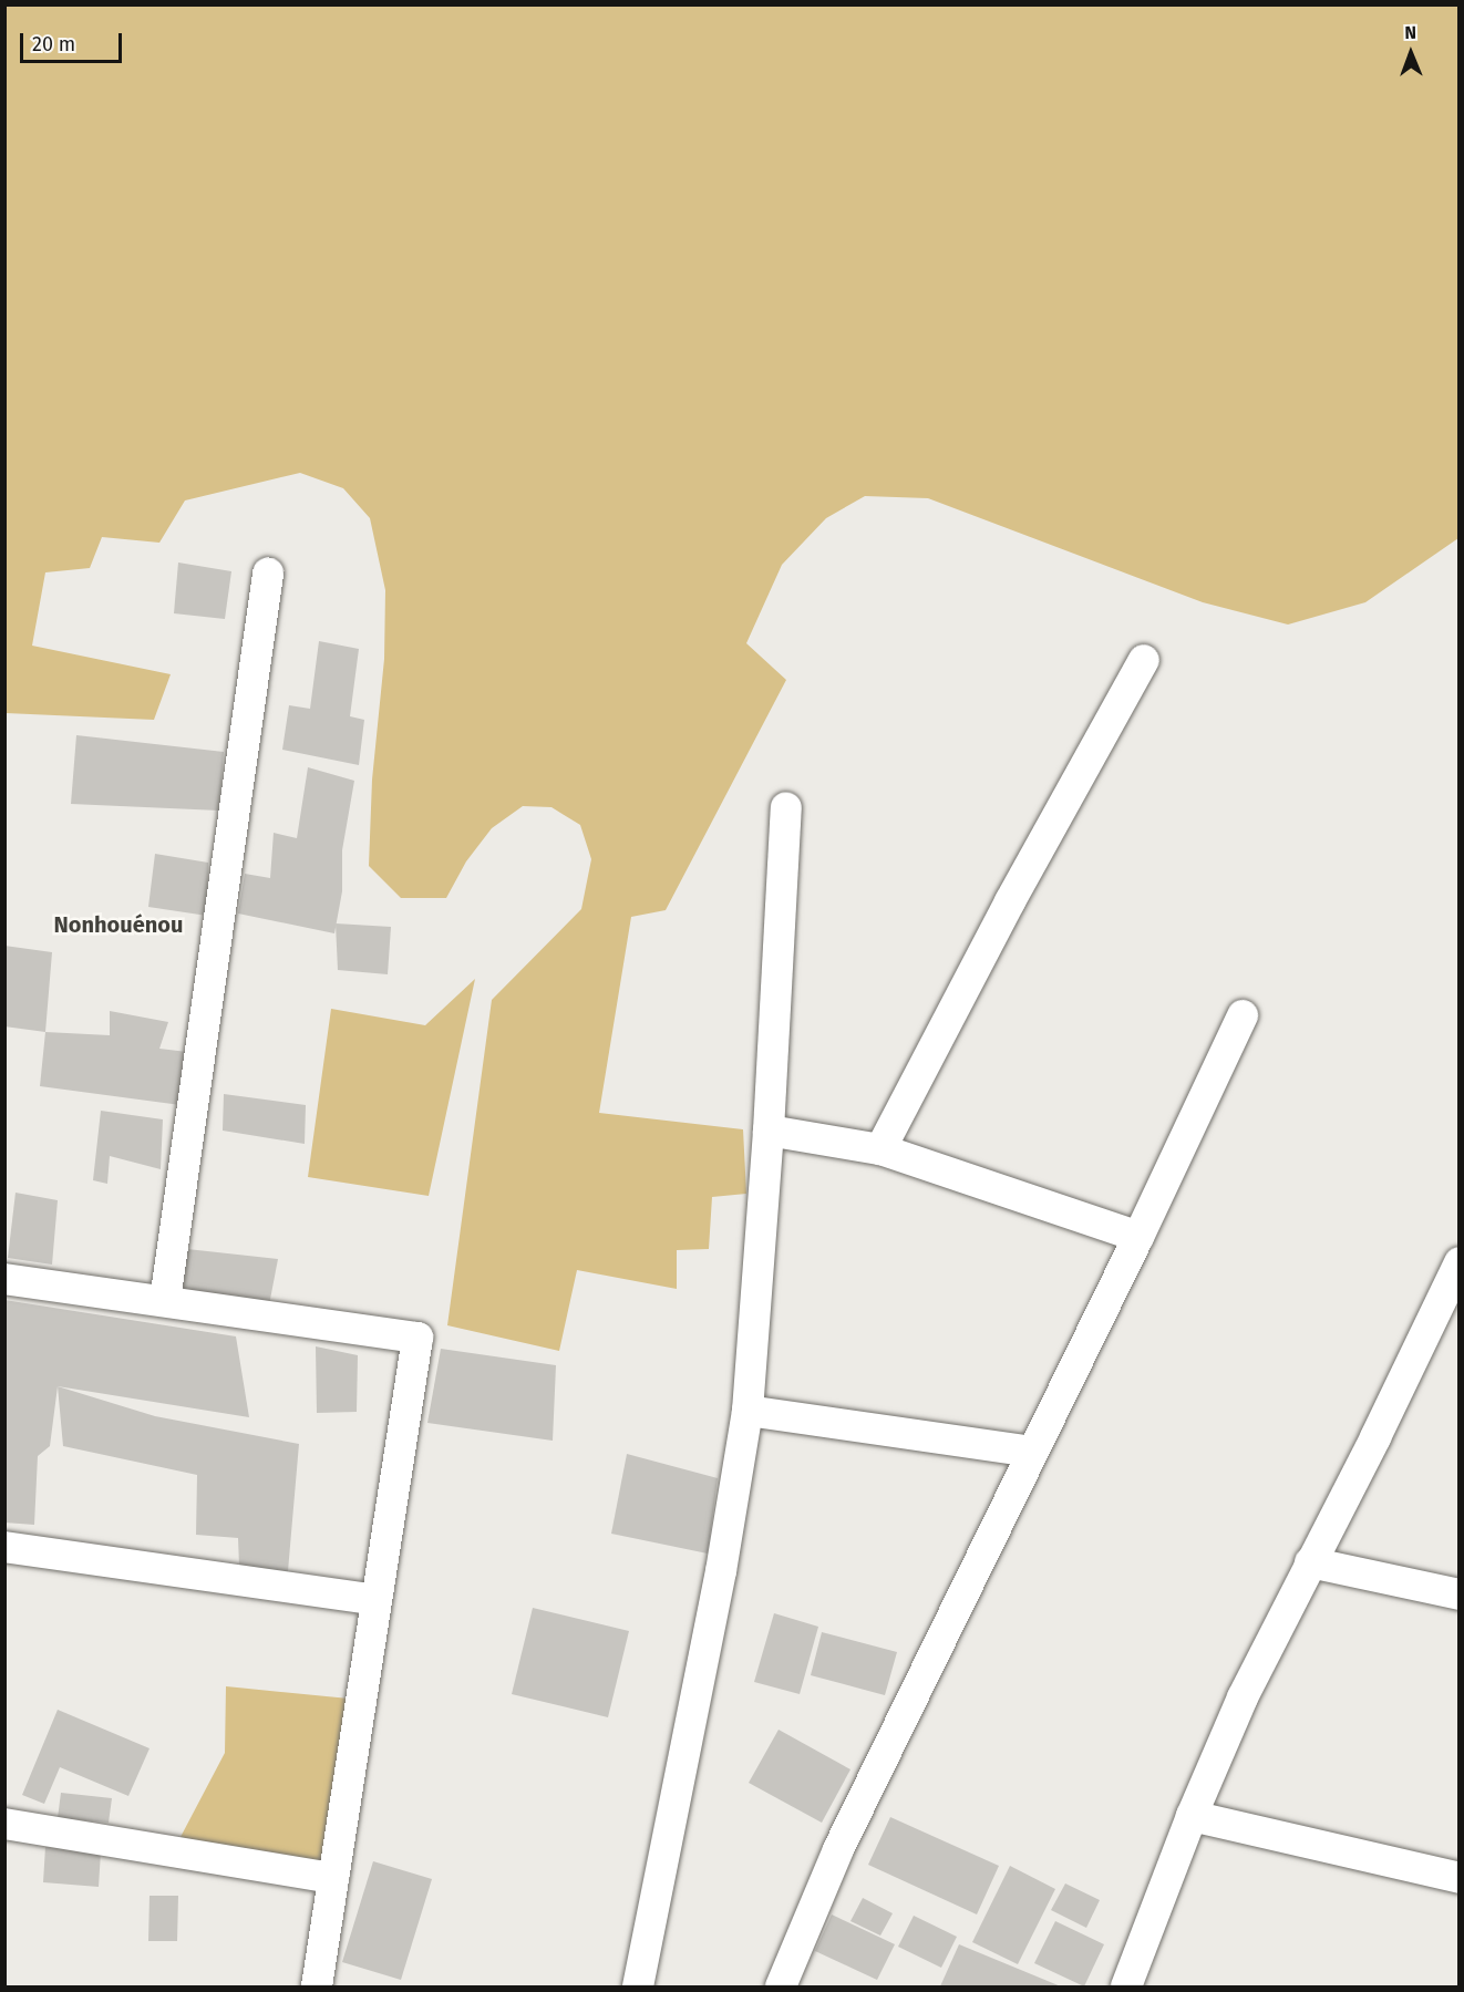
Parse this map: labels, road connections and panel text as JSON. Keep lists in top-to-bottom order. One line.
{"districts":["Nonhouénou"],"scale_bar":"20 m","north":"top"}
